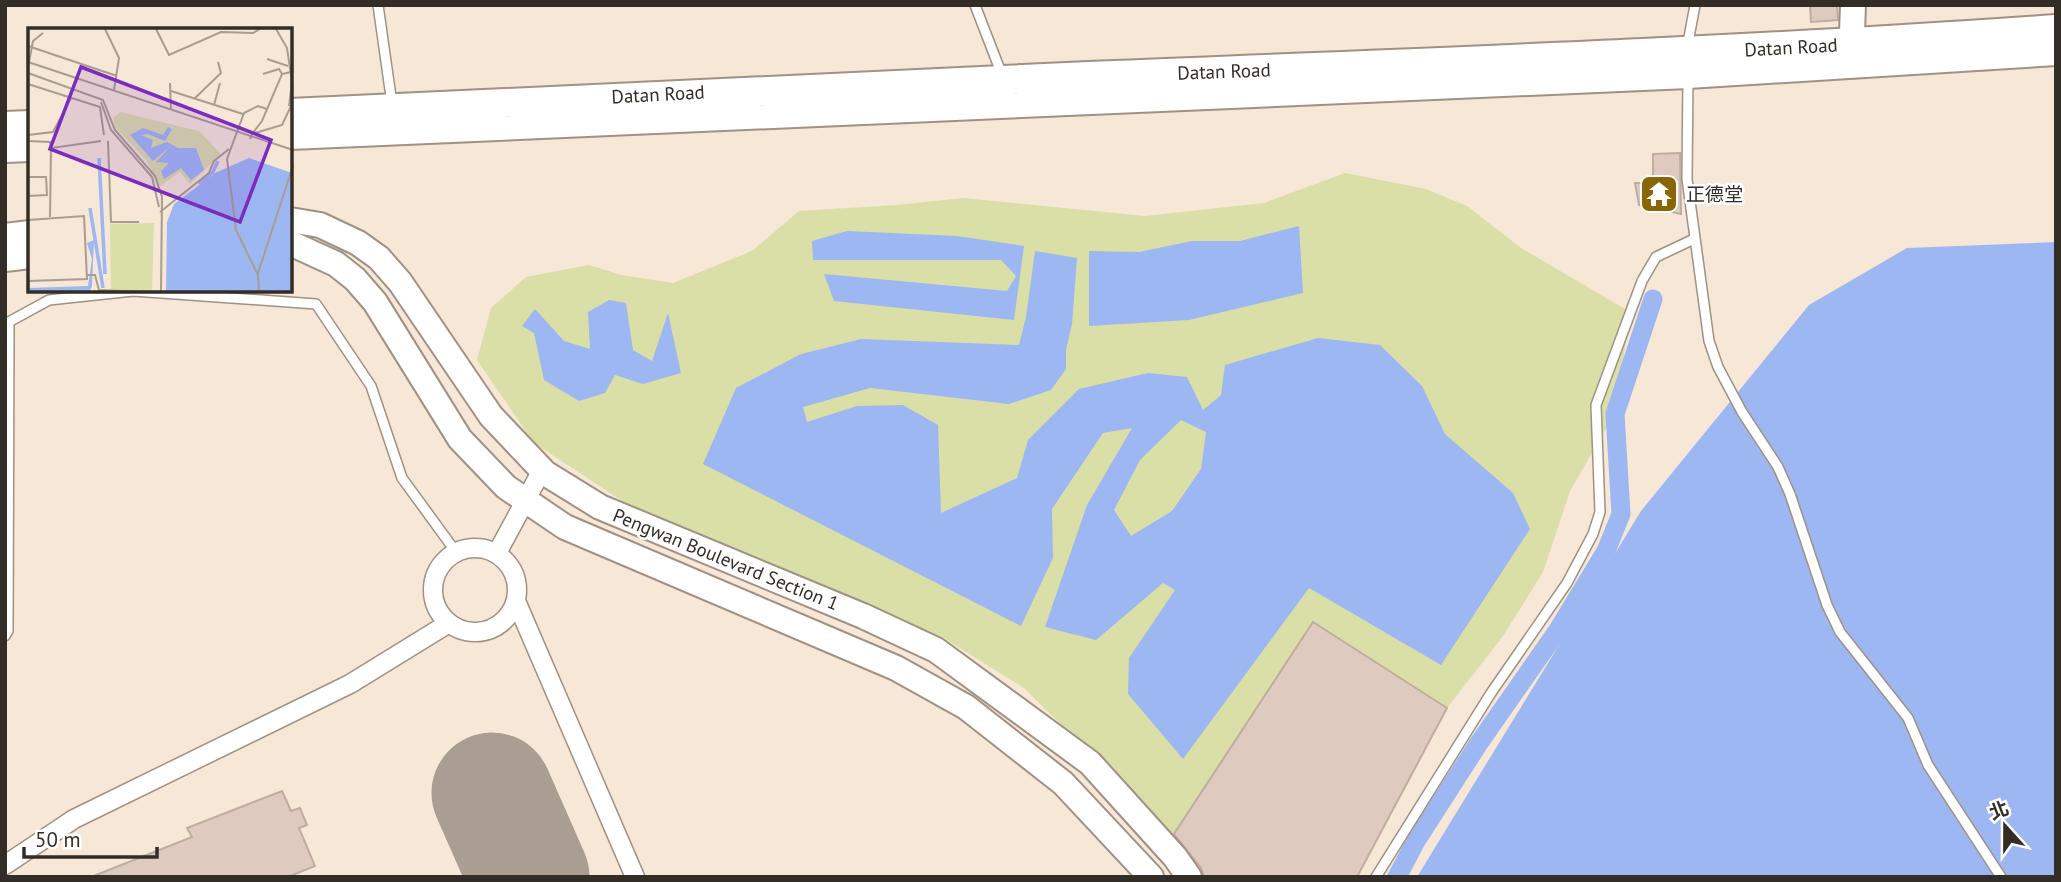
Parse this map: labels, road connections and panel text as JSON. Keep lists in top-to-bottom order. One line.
{"streets":{"main road":["Datan Road"],"street":["Pengwan Boulevard Section 1"]},"places":{"temple":["正德堂"]},"scale_bar":"50 m","north":"top"}
